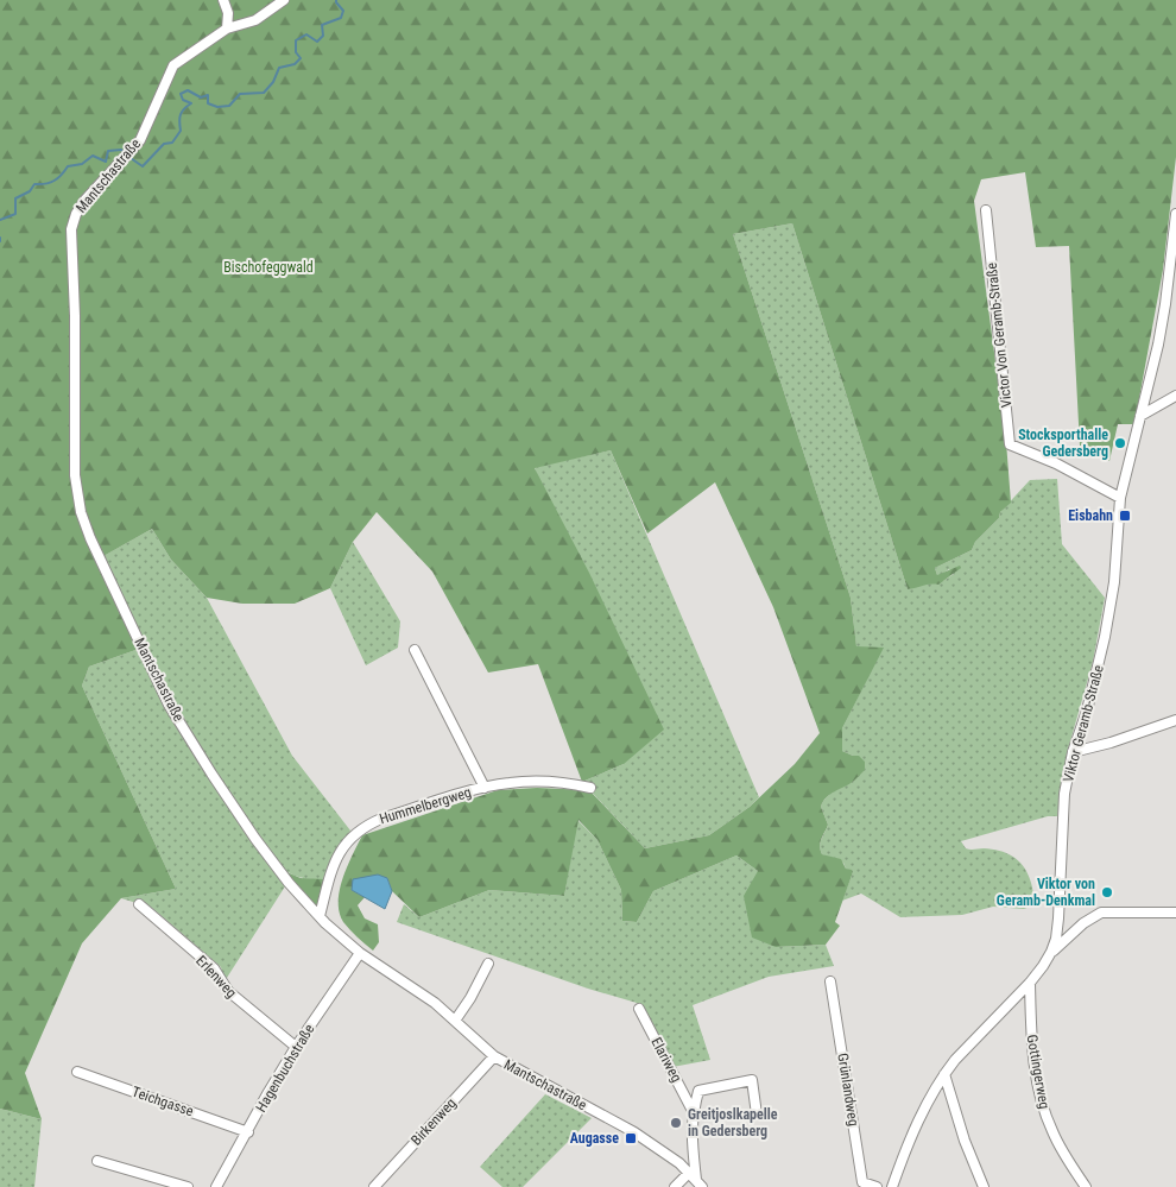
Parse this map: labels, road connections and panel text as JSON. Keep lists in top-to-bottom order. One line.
{"streets":{"street":["Mantschastraße","Victor Von Geramb-Straße","Viktor Geramb-Straße","Hummelbergweg","Erlenweg","Elariweg","Hagenbuchstraße","Gottingerweg","Grünlandweg","Teichgasse","Birkenweg"]},"crossings":[["Mantschastraße","Hummelbergweg"],["Mantschastraße","Elariweg"],["Mantschastraße","Hagenbuchstraße"],["Mantschastraße","Birkenweg"],["Victor Von Geramb-Straße","Viktor Geramb-Straße"],["Viktor Geramb-Straße","Gottingerweg"],["Erlenweg","Hagenbuchstraße"],["Hagenbuchstraße","Teichgasse"]],"parks":["Bischofeggwald"],"places":{"other":["Stocksporthalle Gedersberg","Viktor von Geramb-Denkmal","Greitjoslkapelle in Gedersberg"],"transit":["Eisbahn","Augasse"]}}
